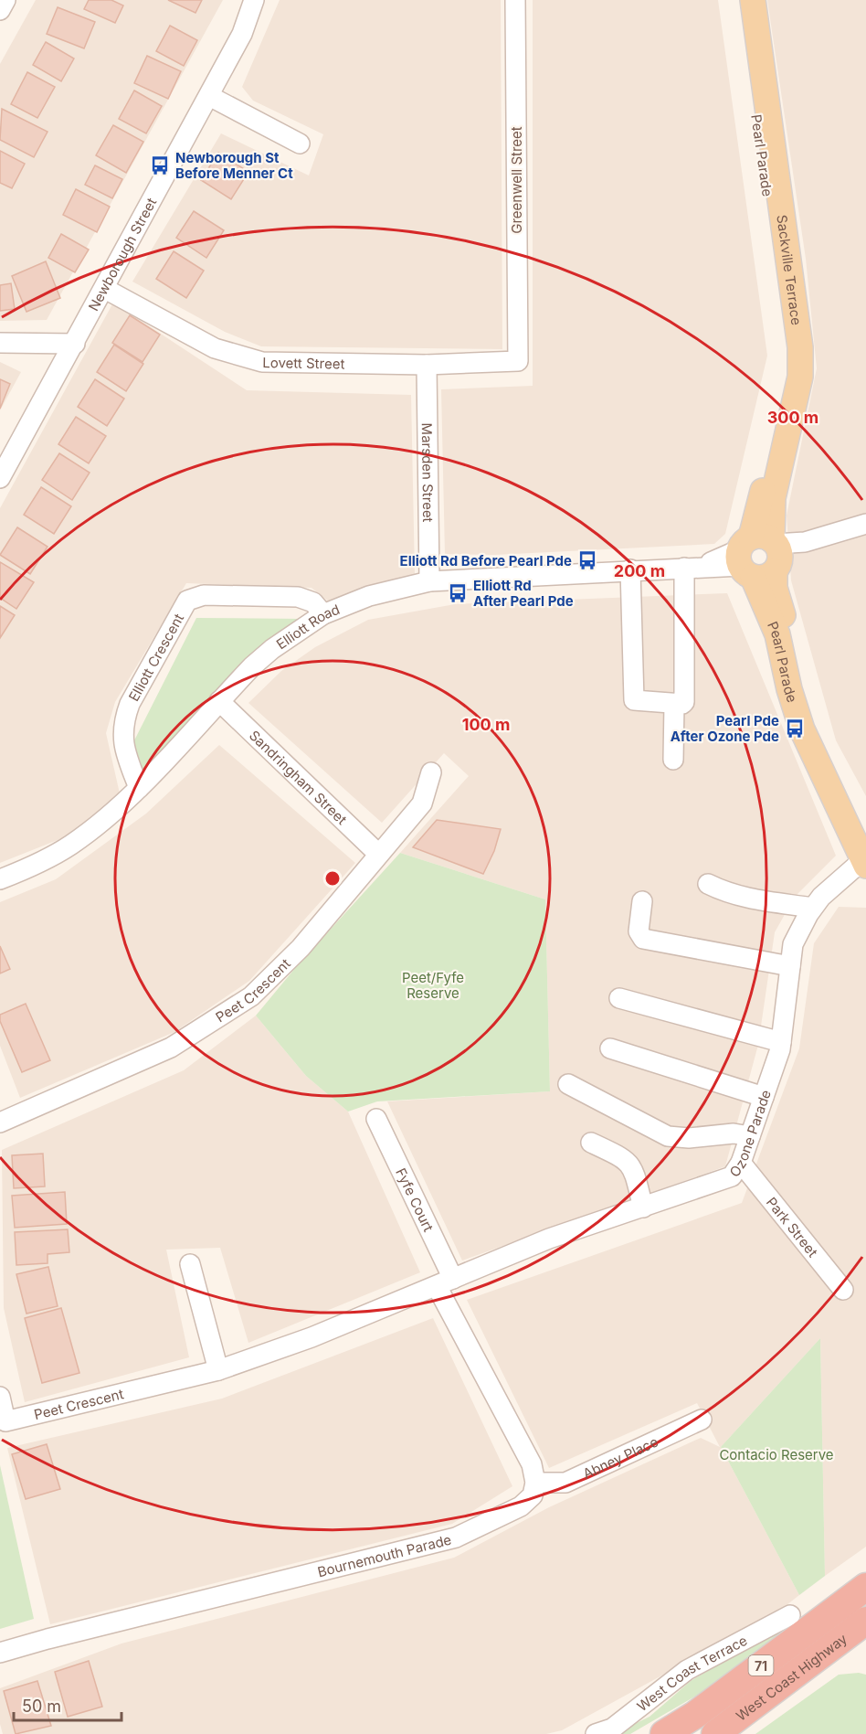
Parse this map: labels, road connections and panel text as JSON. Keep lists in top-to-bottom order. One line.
{"streets":{"highway":["71","West Coast Highway"],"main road":["Pearl Parade","Sackville Terrace"],"street":["Greenwell Street","Newborough Street","Lovett Street","Marsden Street","Elliott Road","Elliott Crescent","Sandringham Street","Peet Crescent","Ozone Parade","Fyfe Court","Park Street","Abney Place","Bournemouth Parade","West Coast Terrace"]},"crossings":[["Pearl Parade","Sackville Terrace"],["Pearl Parade","Elliott Road"],["Pearl Parade","Ozone Parade"],["Greenwell Street","Lovett Street"],["Newborough Street","Lovett Street"],["Sackville Terrace","Elliott Road"],["Lovett Street","Marsden Street"],["Marsden Street","Elliott Road"],["Elliott Road","Elliott Crescent"],["Elliott Road","Sandringham Street"],["Sandringham Street","Peet Crescent"],["Peet Crescent","Ozone Parade"],["Peet Crescent","Fyfe Court"],["Ozone Parade","Fyfe Court"],["Ozone Parade","Park Street"],["Abney Place","Bournemouth Parade"]],"parks":["Peet/Fyfe Reserve","Contacio Reserve"],"places":{"bus stop":["Newborough St Before Menner Ct","Elliott Rd Before Pearl Pde","Elliott Rd After Pearl Pde","Pearl Pde After Ozone Pde"]},"scale_bar":"50 m","rings":["300 m","200 m","100 m"]}
